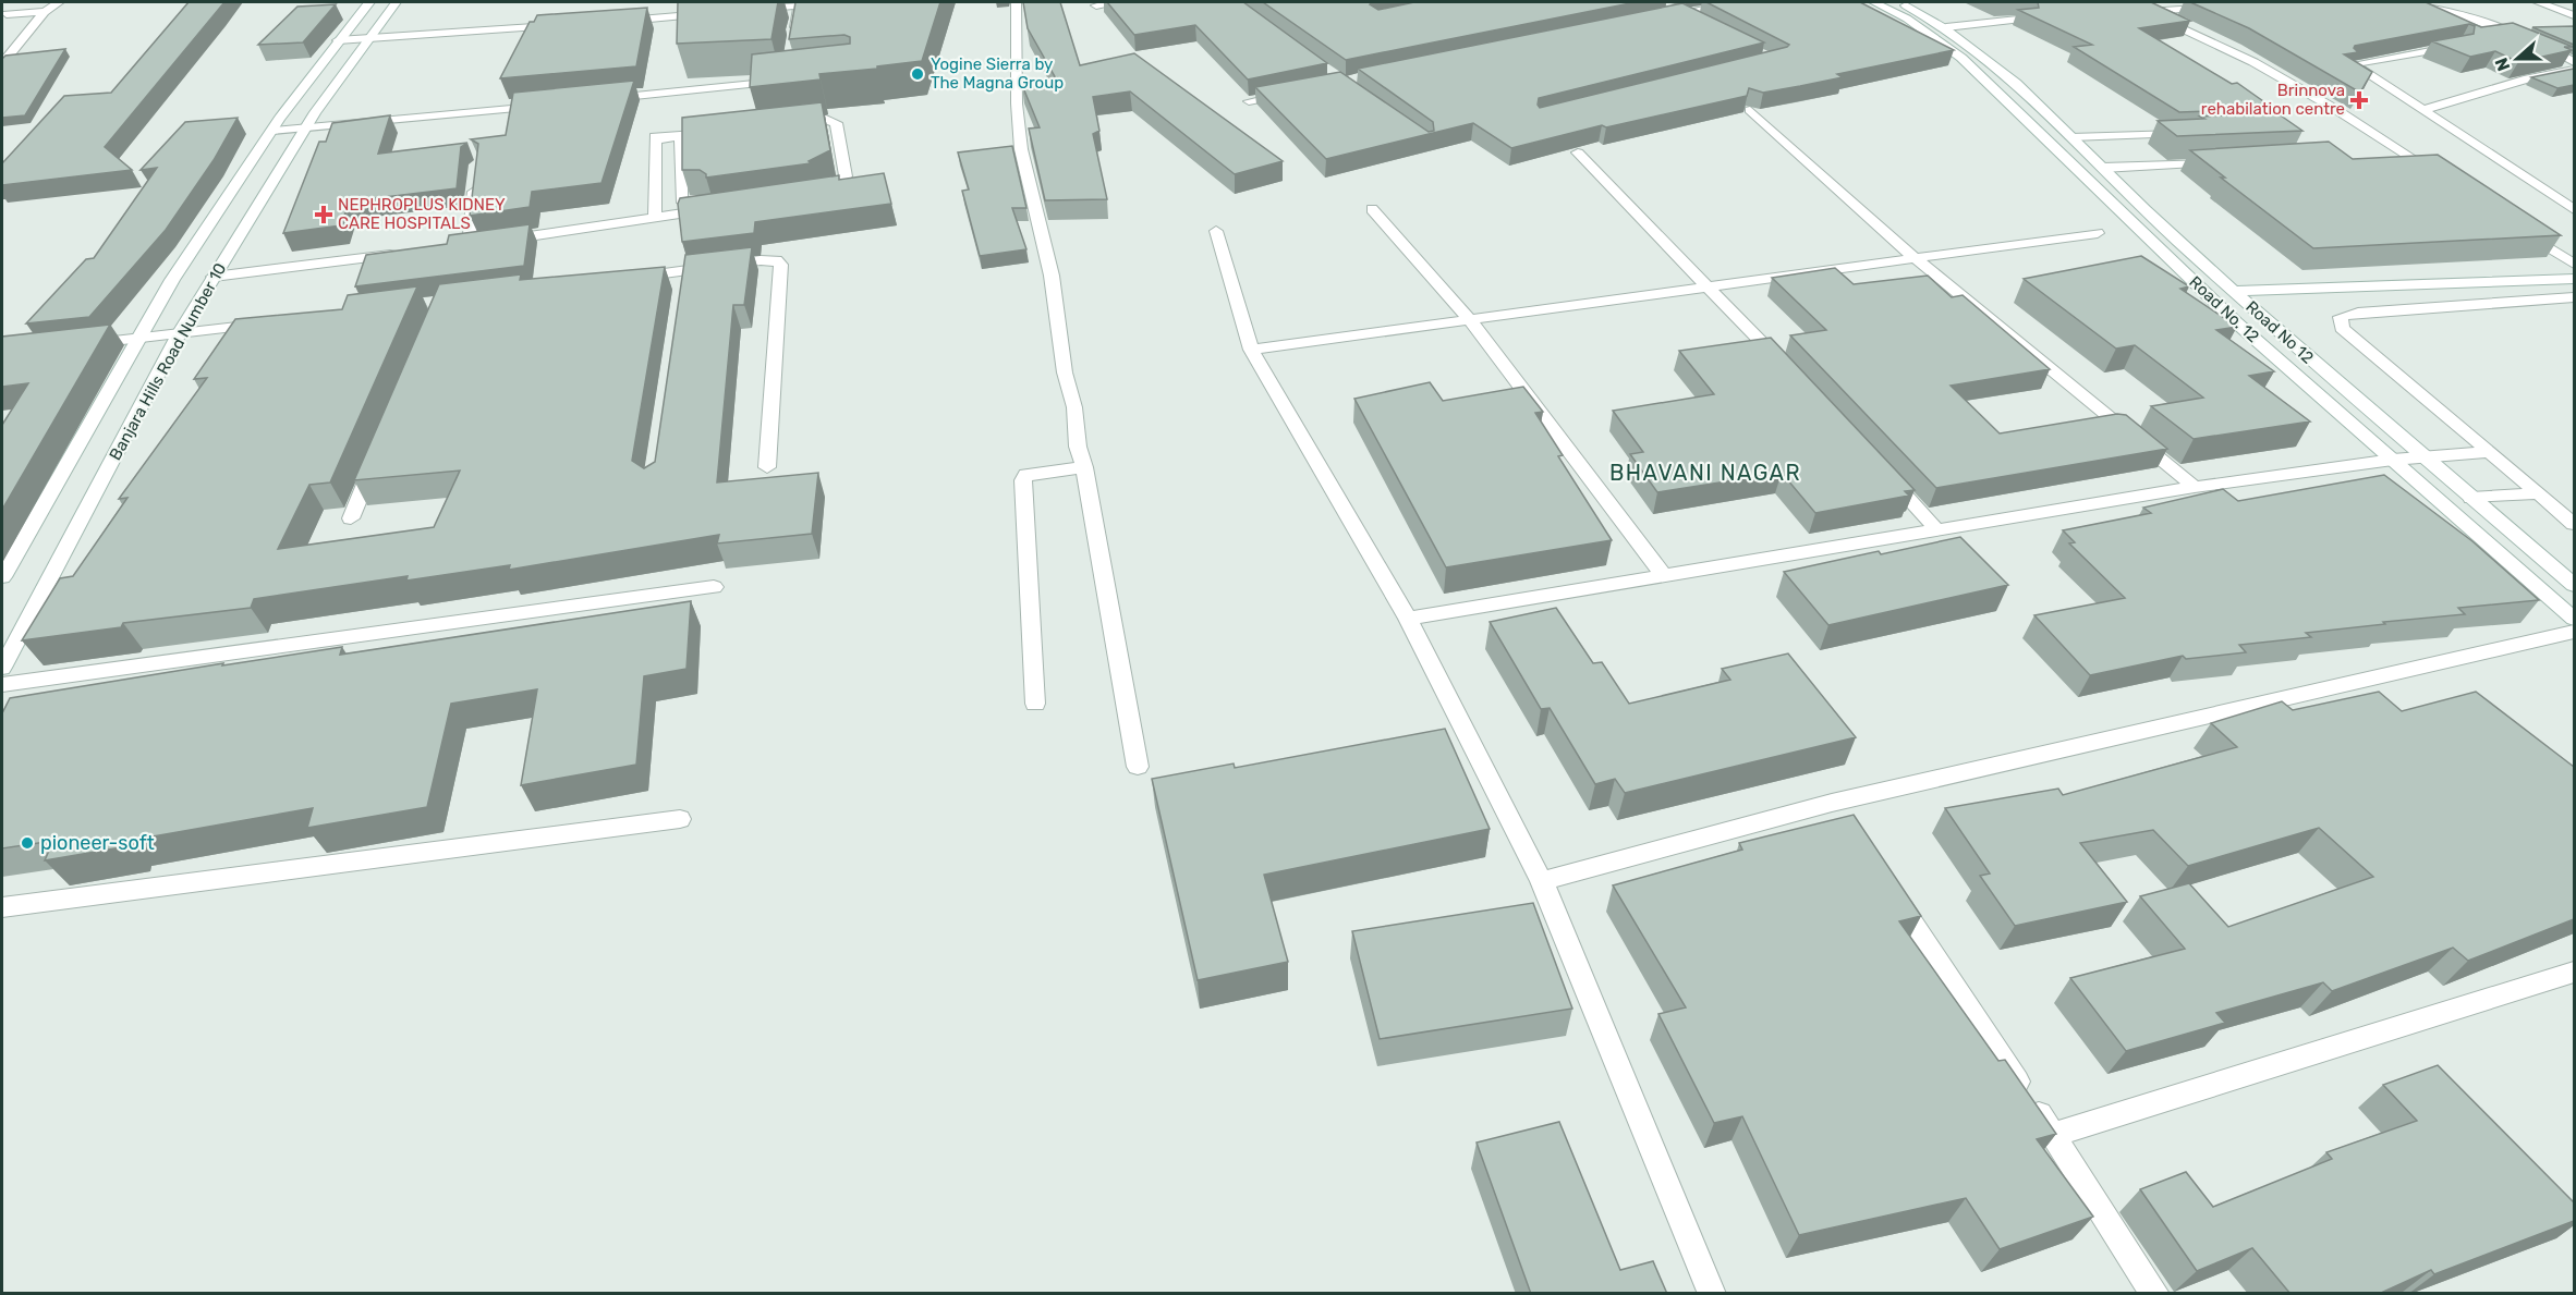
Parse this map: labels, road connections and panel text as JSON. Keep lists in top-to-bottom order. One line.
{"streets":{"street":["Road No. 12","Road No 12","Banjara Hills Road Number 10"]},"districts":["BHAVANI NAGAR"],"places":{"other":["Yogine Sierra by The Magna Group","pioneer-soft"],"health":["Brinnova rehabilation centre","NEPHROPLUS KIDNEY CARE HOSPITALS"]},"north":"left"}
